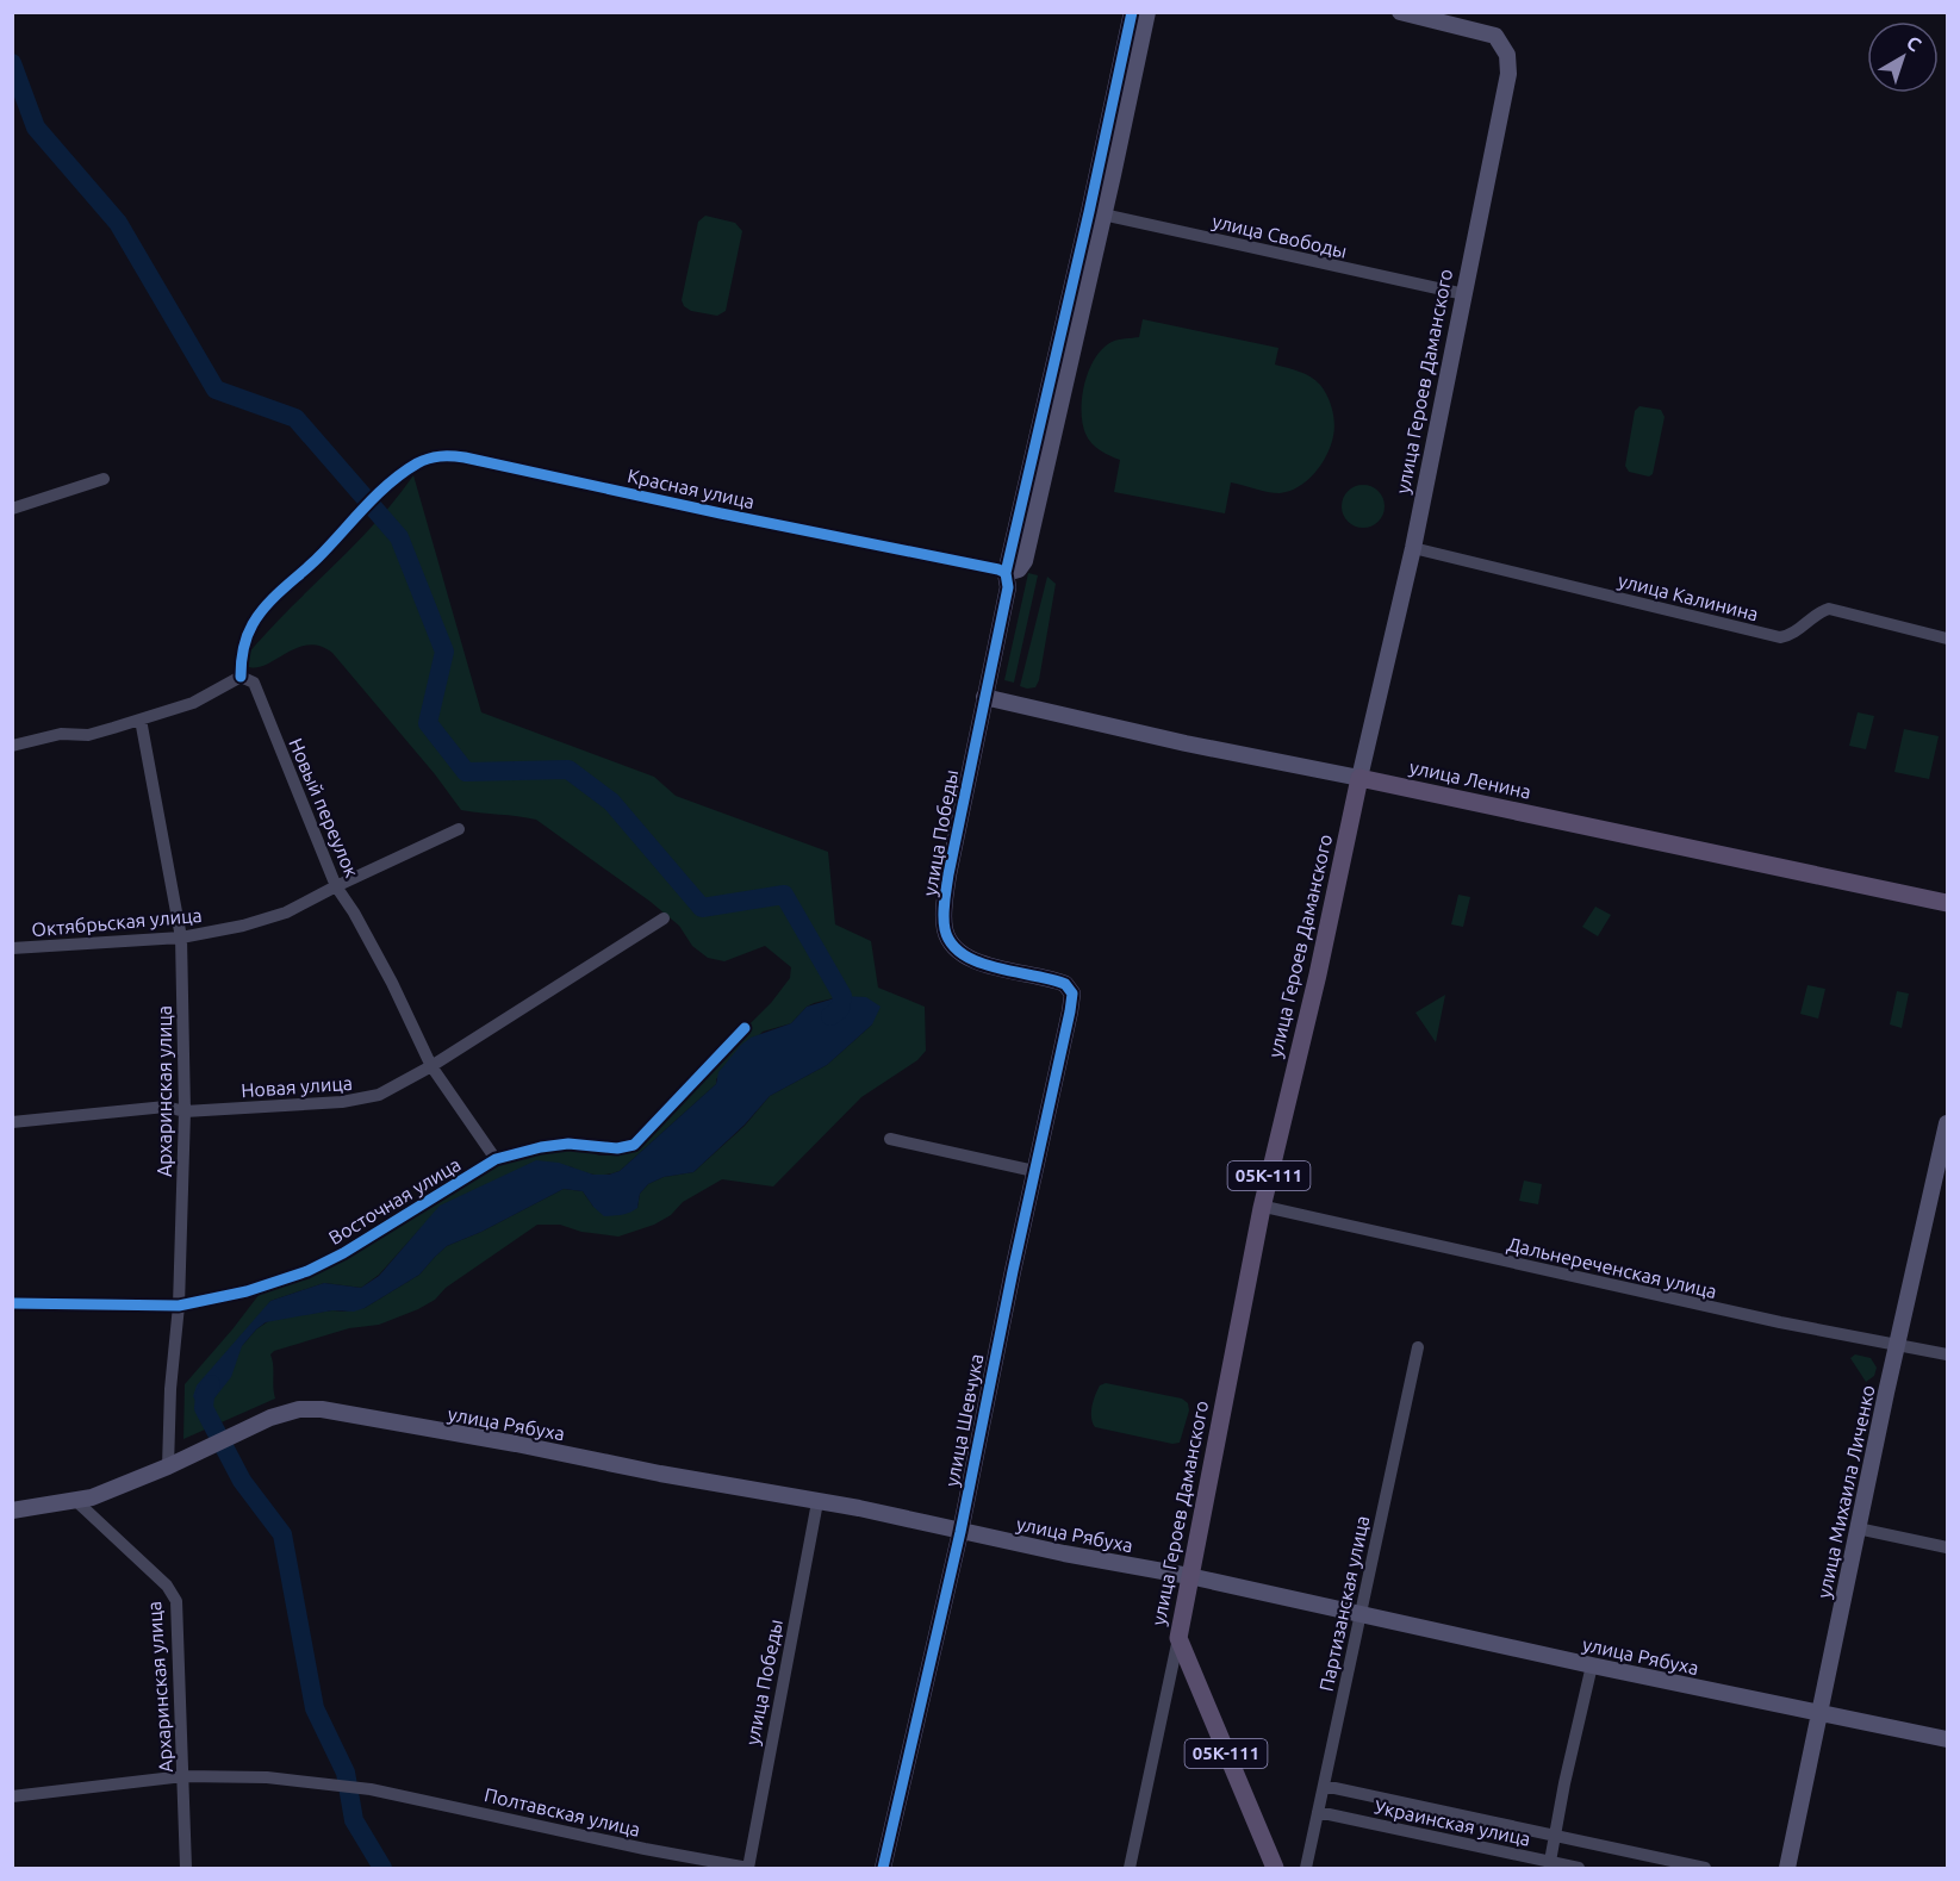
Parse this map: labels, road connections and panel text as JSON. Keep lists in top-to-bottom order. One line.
{"streets":{"main road":["улица Героев Даманского","улица Ленина","улица Победы","05К-111","улица Шевчука","улица Рябуха","улица Михаила Личенко"],"street":["улица Свободы","Красная улица","улица Калинина","Новый переулок","Октябрьская улица","Новая улица","Архаринская улица","Восточная улица","Дальнереченская улица","Партизанская улица","Полтавская улица","Украинская улица"]},"crossings":[["улица Свободы","улица Героев Даманского"],["улица Свободы","улица Победы"],["улица Героев Даманского","улица Калинина"],["улица Героев Даманского","улица Ленина"],["улица Героев Даманского","05К-111"],["улица Героев Даманского","улица Рябуха"],["Красная улица","Новый переулок"],["Красная улица","улица Победы"],["улица Ленина","улица Победы"],["Новый переулок","Октябрьская улица"],["Новый переулок","Новая улица"],["Новый переулок","Восточная улица"],["улица Победы","улица Шевчука"],["улица Победы","улица Рябуха"],["улица Победы","Полтавская улица"],["Октябрьская улица","Архаринская улица"],["Новая улица","Архаринская улица"],["Архаринская улица","Восточная улица"],["Архаринская улица","улица Рябуха"],["Архаринская улица","Полтавская улица"],["Дальнереченская улица","улица Михаила Личенко"],["улица Шевчука","улица Рябуха"],["улица Рябуха","улица Михаила Личенко"],["улица Рябуха","Партизанская улица"],["Партизанская улица","Украинская улица"]],"north":"top right"}
